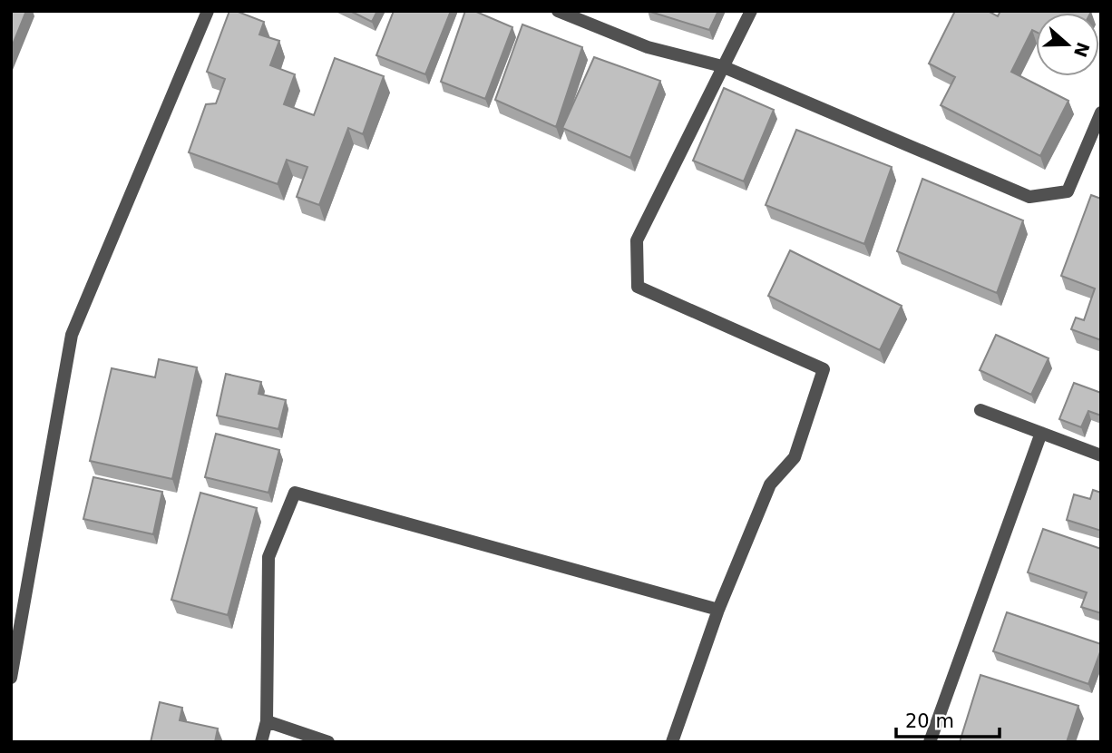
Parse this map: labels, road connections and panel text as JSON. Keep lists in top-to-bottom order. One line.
{"scale_bar":"20 m","north":"right"}
